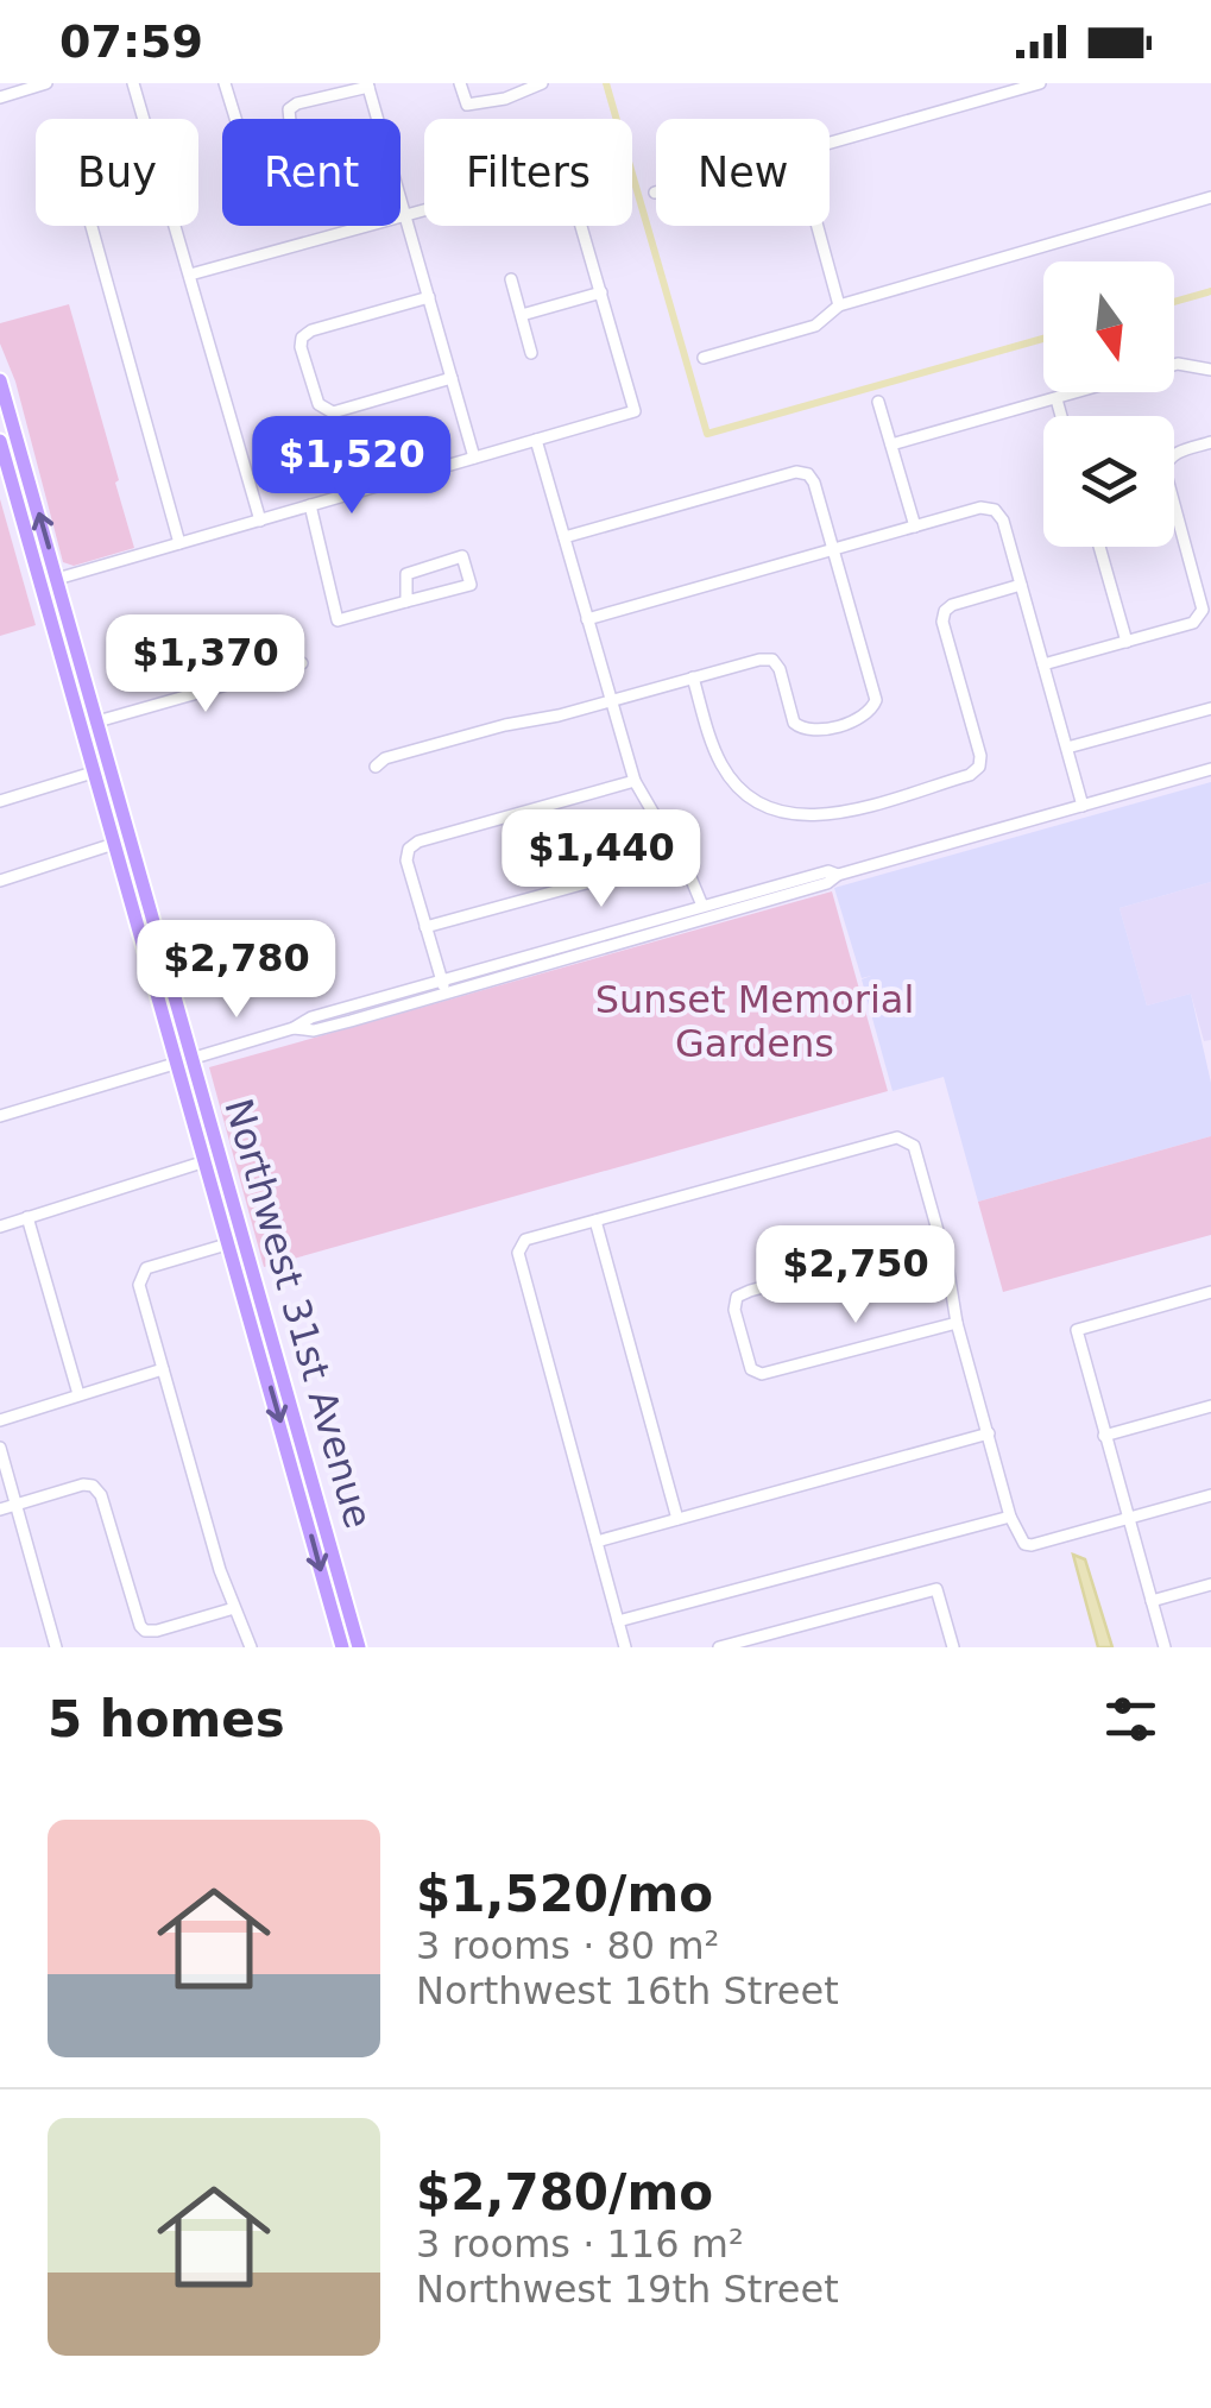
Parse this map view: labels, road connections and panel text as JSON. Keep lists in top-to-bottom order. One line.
{"streets":{"main road":["Northwest 31st Avenue"]},"parks":["Sunset Memorial Gardens"],"north":"bottom","page":{"status":"07:59","chip":["Buy","Rent","Filters","New"],"price":["$1,520","$1,370","$1,440","$2,780","$2,750"],"heading":"5 homes","list":[{"name":"$1,520/mo","note":"3 rooms · 80 m² · Northwest 16th Street"},{"name":"$2,780/mo","note":"3 rooms · 116 m² · Northwest 19th Street"}]}}
